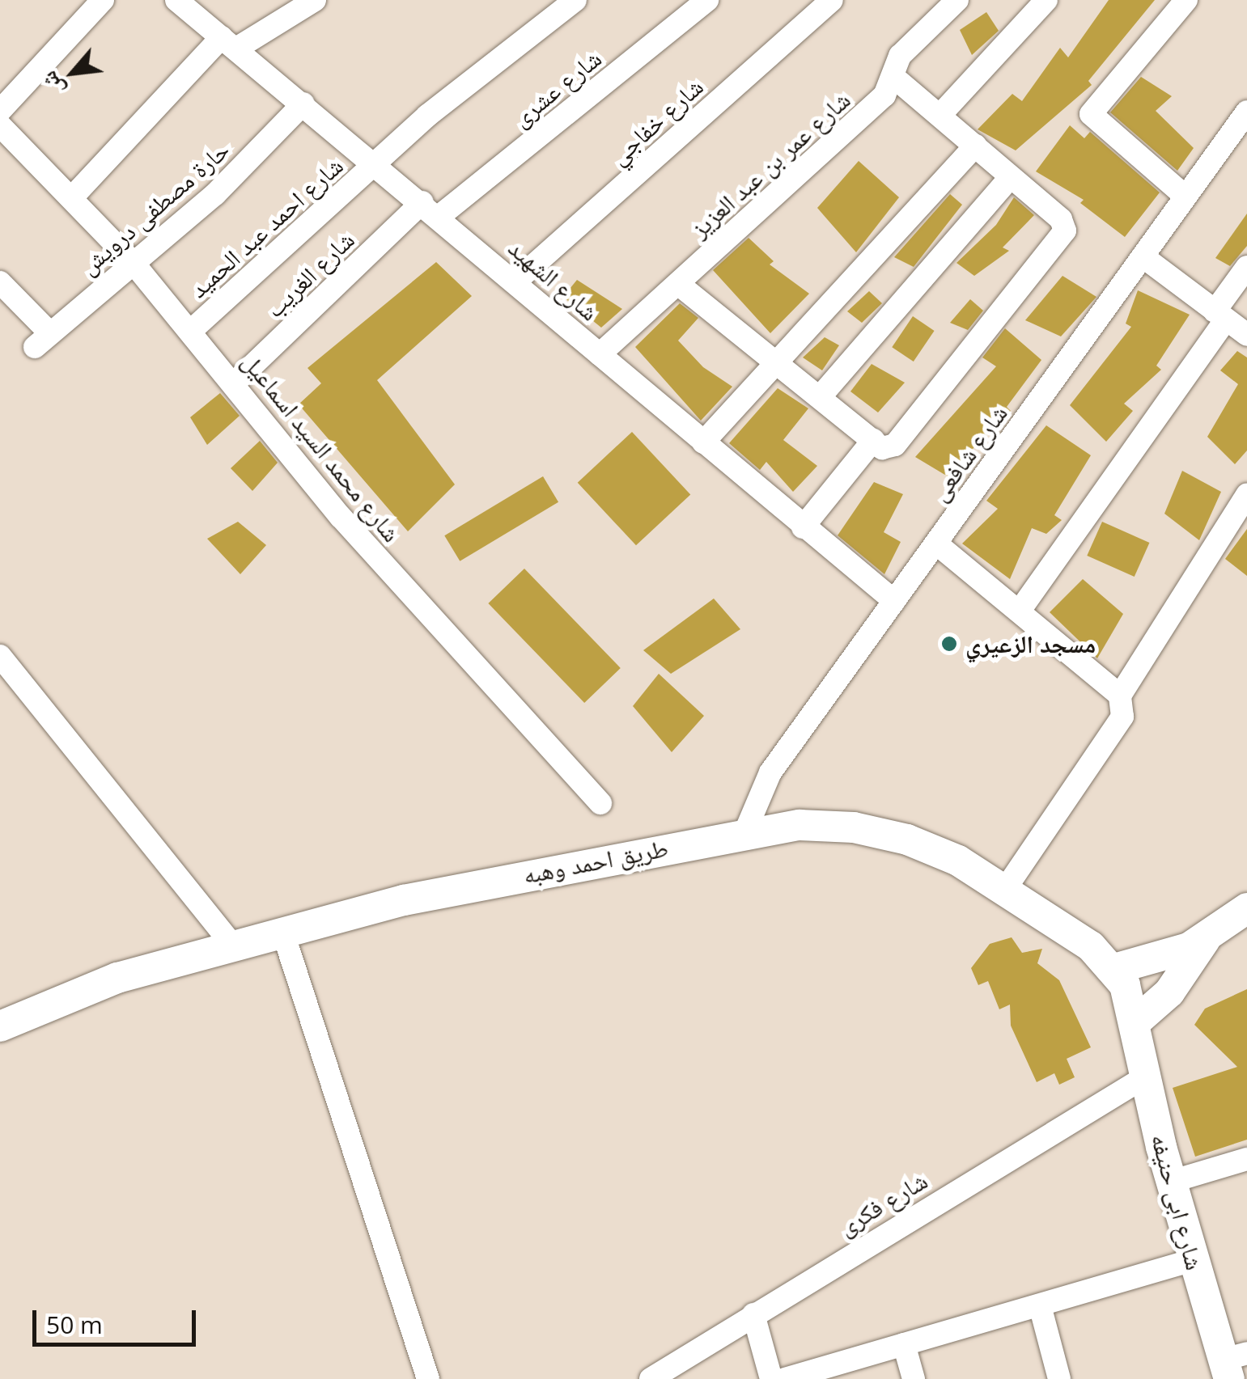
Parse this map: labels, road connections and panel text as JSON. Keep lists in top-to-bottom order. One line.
{"streets":{"street":["شارع عشرى","شارع خفاجي","شارع عمر بن عبد العزيز","حارة مصطفى درويش","شارع احمد عبد الحميد","شارع الغريب","شارع الشهيد","شارع محمد السيد اسماعيل","شارع شافعى","طريق احمد وهبه","شارع ابى حنيفه","شارع فكرى"]},"crossings":[["شارع عشرى","شارع الغريب"],["شارع عشرى","شارع الشهيد"],["شارع خفاجي","شارع الشهيد"],["شارع عمر بن عبد العزيز","شارع الشهيد"],["حارة مصطفى درويش","شارع الشهيد"],["حارة مصطفى درويش","شارع محمد السيد اسماعيل"],["شارع احمد عبد الحميد","شارع الشهيد"],["شارع احمد عبد الحميد","شارع محمد السيد اسماعيل"],["شارع الغريب","شارع الشهيد"],["شارع الغريب","شارع محمد السيد اسماعيل"],["شارع الشهيد","شارع شافعى"],["شارع شافعى","طريق احمد وهبه"],["طريق احمد وهبه","شارع ابى حنيفه"],["شارع ابى حنيفه","شارع فكرى"]],"places":["مسجد الزعيري"],"scale_bar":"50 m","north":"bottom left"}
